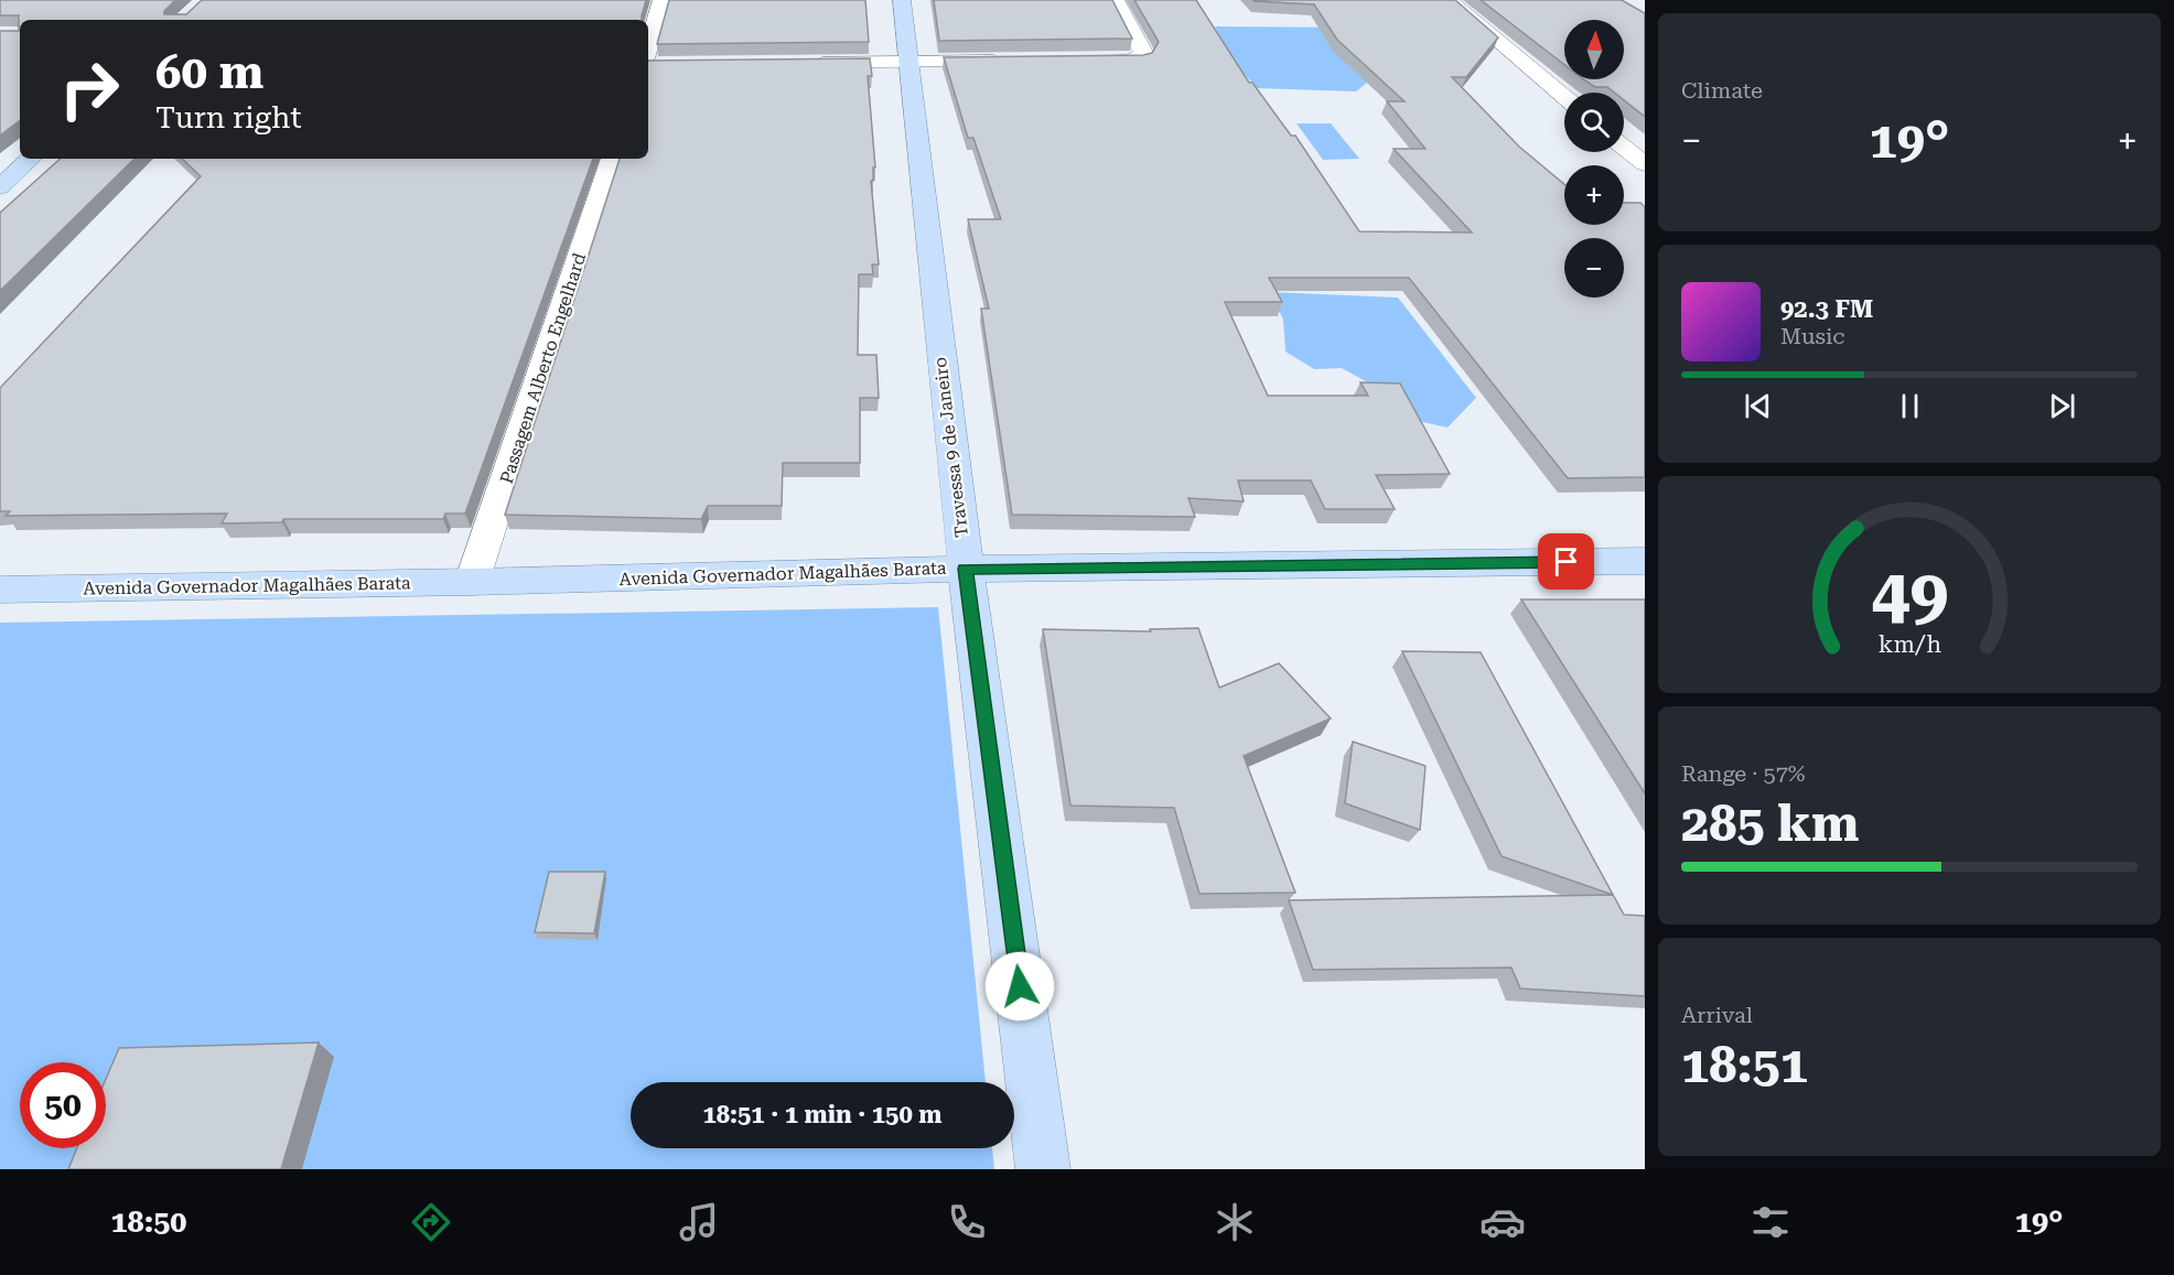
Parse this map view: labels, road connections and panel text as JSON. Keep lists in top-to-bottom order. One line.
{"streets":{"main road":["Travessa 9 de Janeiro","Avenida Governador Magalhães Barata"],"street":["Passagem Alberto Engelhard"]},"crossings":[["Passagem Alberto Engelhard","Avenida Governador Magalhães Barata"],["Travessa 9 de Janeiro","Avenida Governador Magalhães Barata"]],"north":"top","page":{"tile":["Climate",["Range · 57%","285 km"],["Arrival","18:51"]],"map_buttons":["+","−"],"turn":["60 m","Turn right"],"heat":["−","19°","+"],"song":["92.3 FM","Music"],"limit":"50","trip":"18:51 · 1 min · 150 m","tabs":["18:50","19°"],"gauge":["49","km/h"]}}
